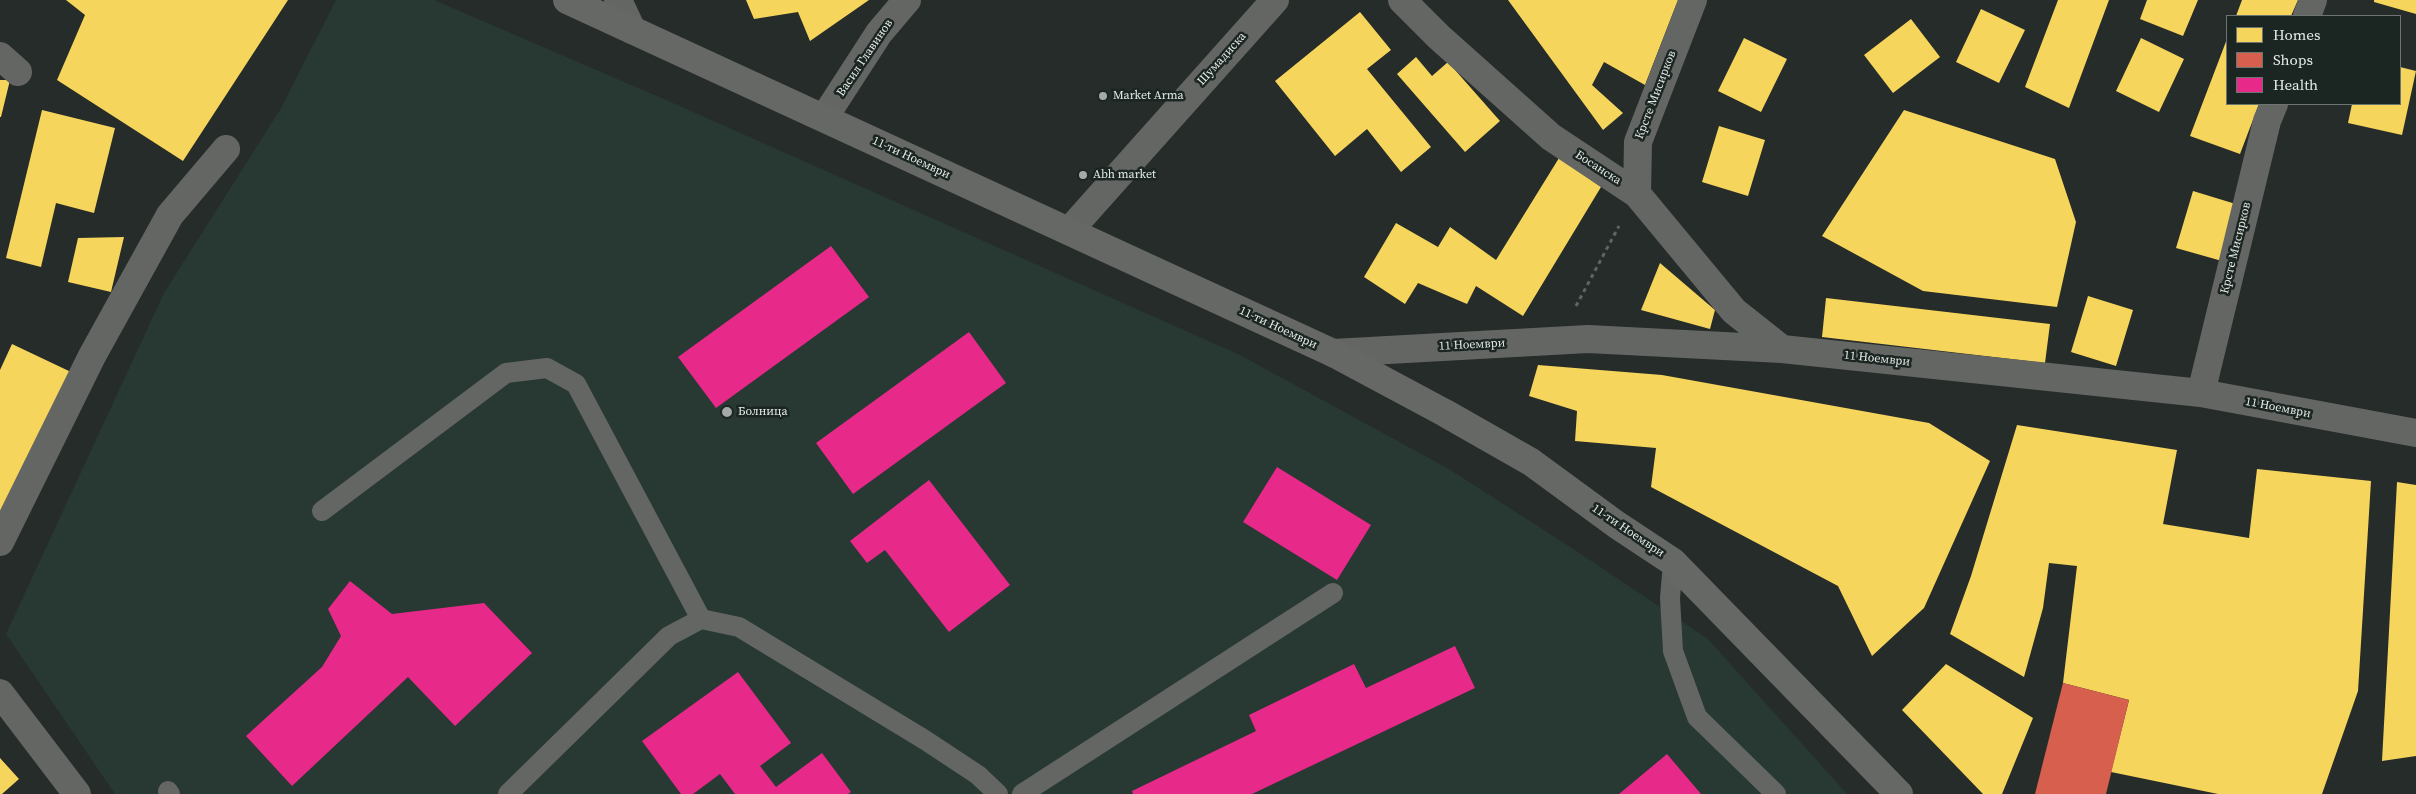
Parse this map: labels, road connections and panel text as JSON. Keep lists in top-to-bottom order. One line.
{"streets":{"main road":["11-ти Ноември"],"street":["Васил Главинов","Шумадиска","Крсте Мисирков","Босанска","11 Ноември"]},"crossings":[["Васил Главинов","11-ти Ноември"],["Шумадиска","11-ти Ноември"],["Крсте Мисирков","Босанска"],["Крсте Мисирков","11 Ноември"],["11-ти Ноември","11 Ноември"],["Босанска","11 Ноември"]],"places":["Market Arma","Abh market","Болница"],"legend":["Homes","Shops","Health"]}
